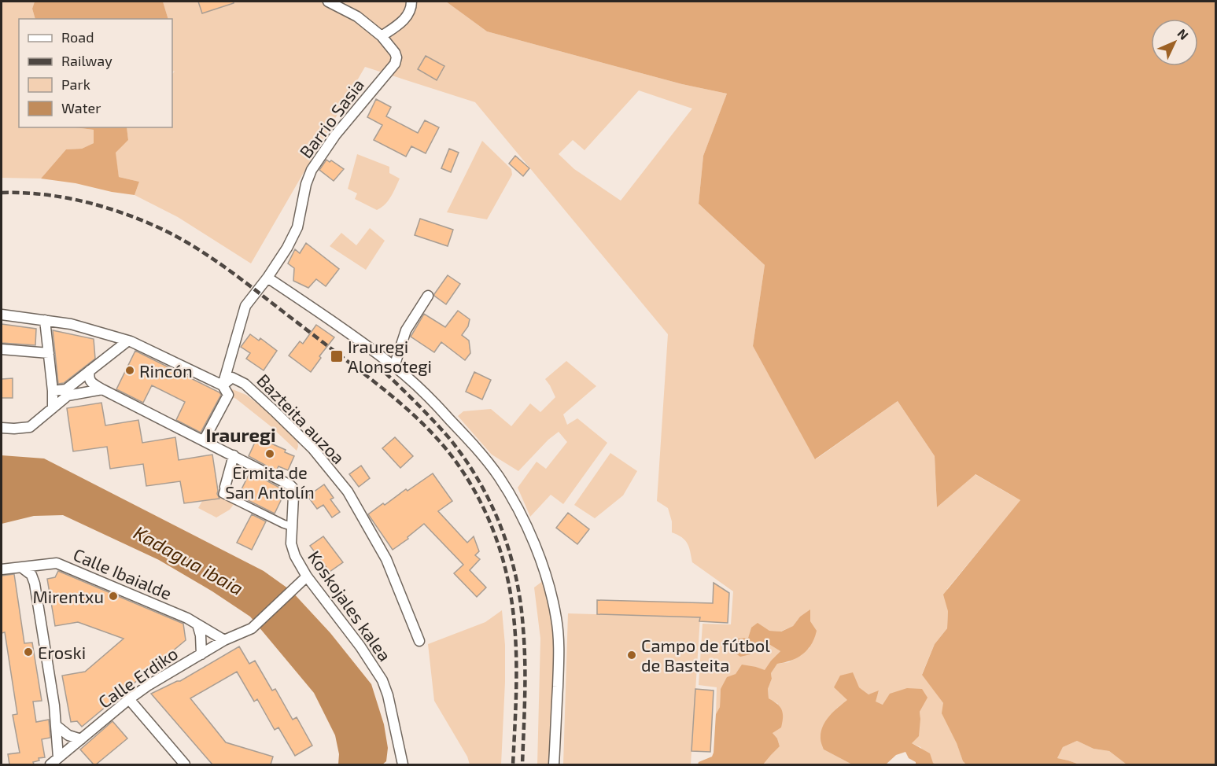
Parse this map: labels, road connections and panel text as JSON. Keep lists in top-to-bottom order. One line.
{"streets":{"street":["Barrio Sasia","Bazteita auzoa","Calle Ibaialde","Koskojales kalea","Calle Erdiko"]},"crossings":[["Calle Ibaialde","Calle Erdiko"],["Koskojales kalea","Calle Erdiko"]],"districts":["Irauregi"],"water":["Kadagua ibaia"],"places":{"transit":["Irauregi Alonsotegi"],"other":["Rincón","Ermita de San Antolín","Mirentxu","Eroski","Campo de fútbol de Basteita"]},"legend":["Road","Railway","Park","Water"],"north":"top right"}
